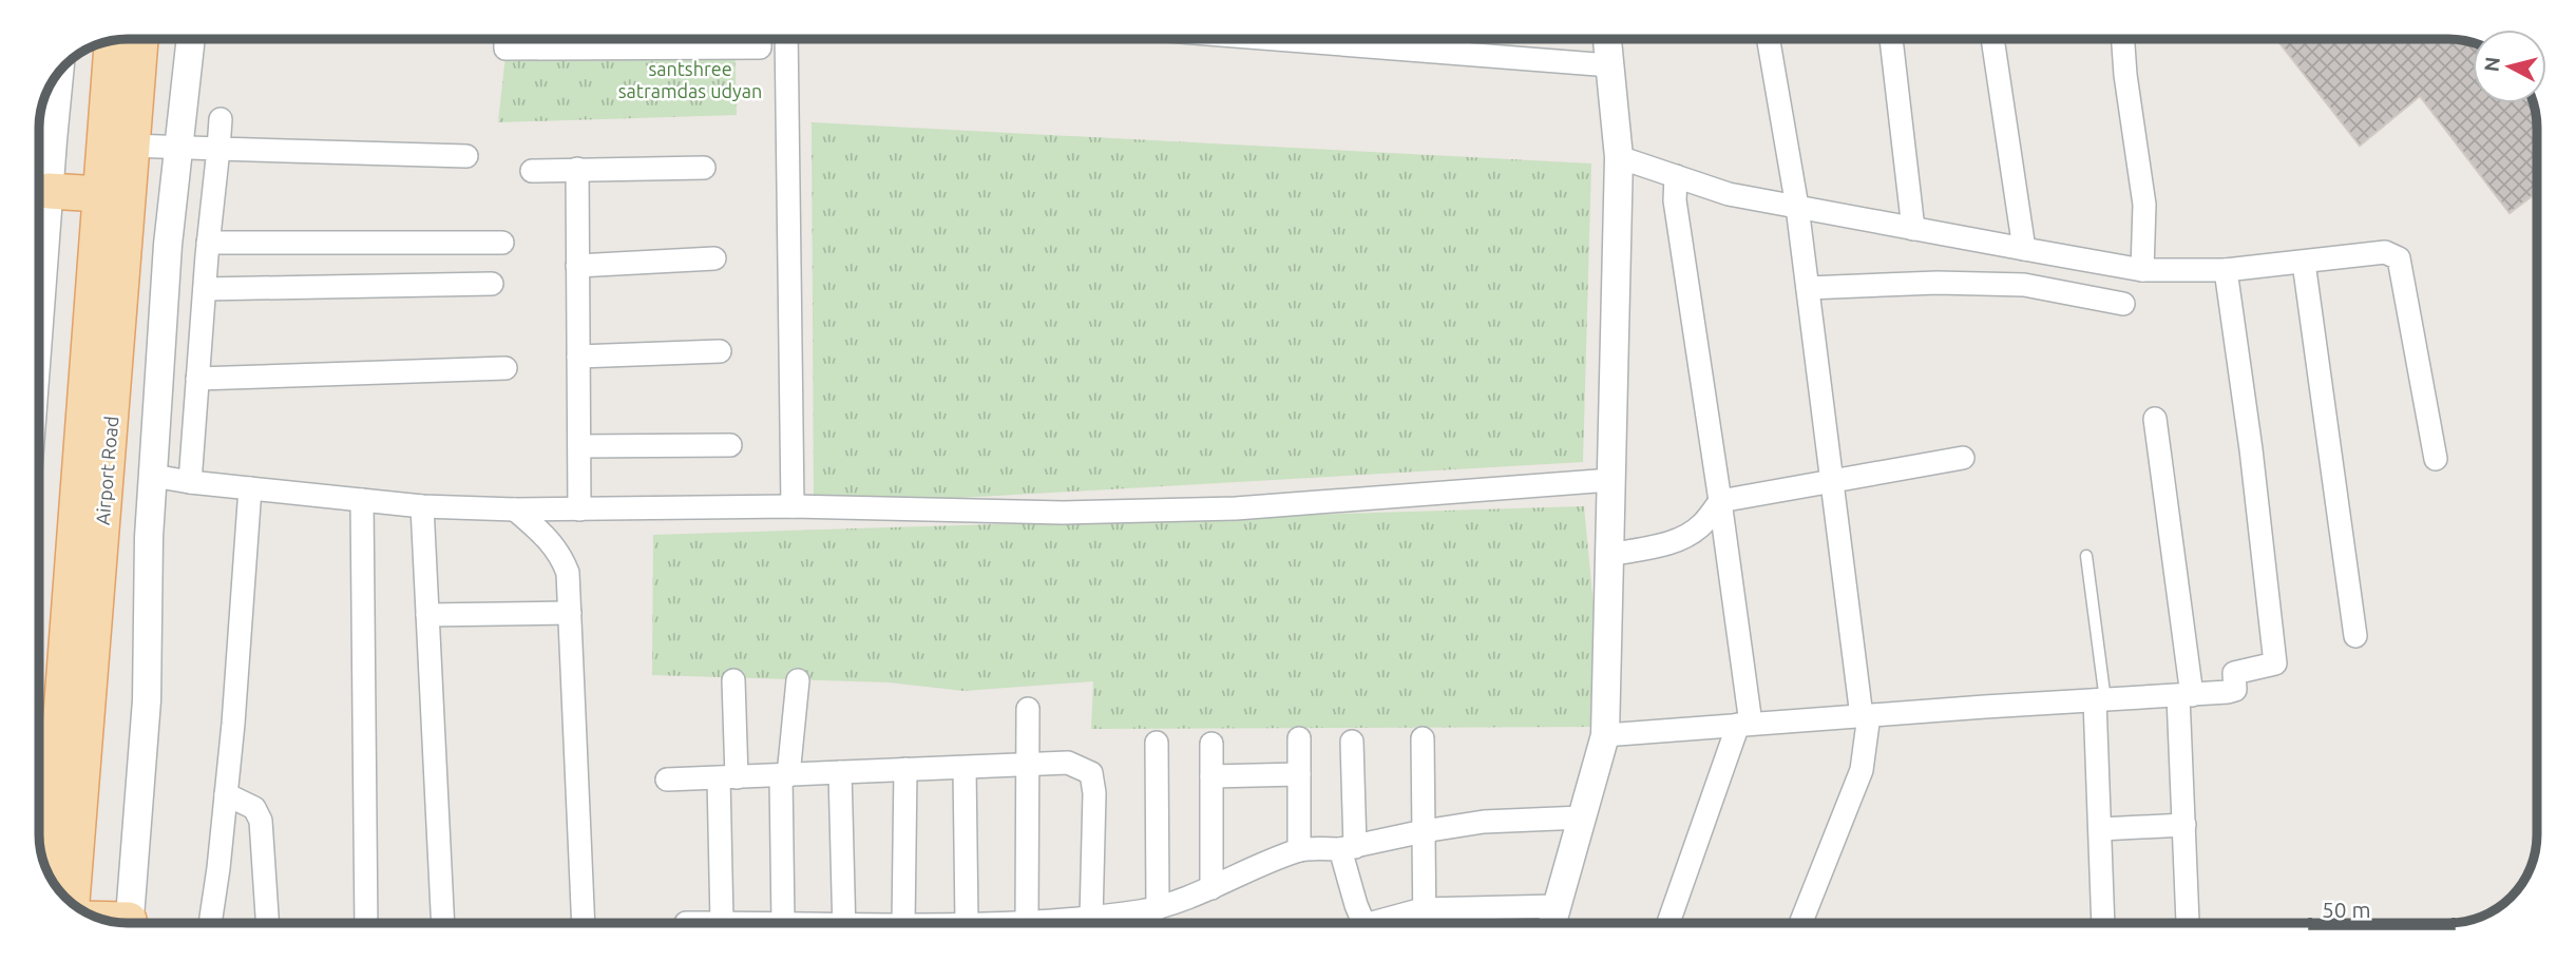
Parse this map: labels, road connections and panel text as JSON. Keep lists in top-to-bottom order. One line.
{"streets":{"main road":["Airport Road"]},"parks":["santshree satramdas udyan"],"scale_bar":"50 m","north":"left"}
